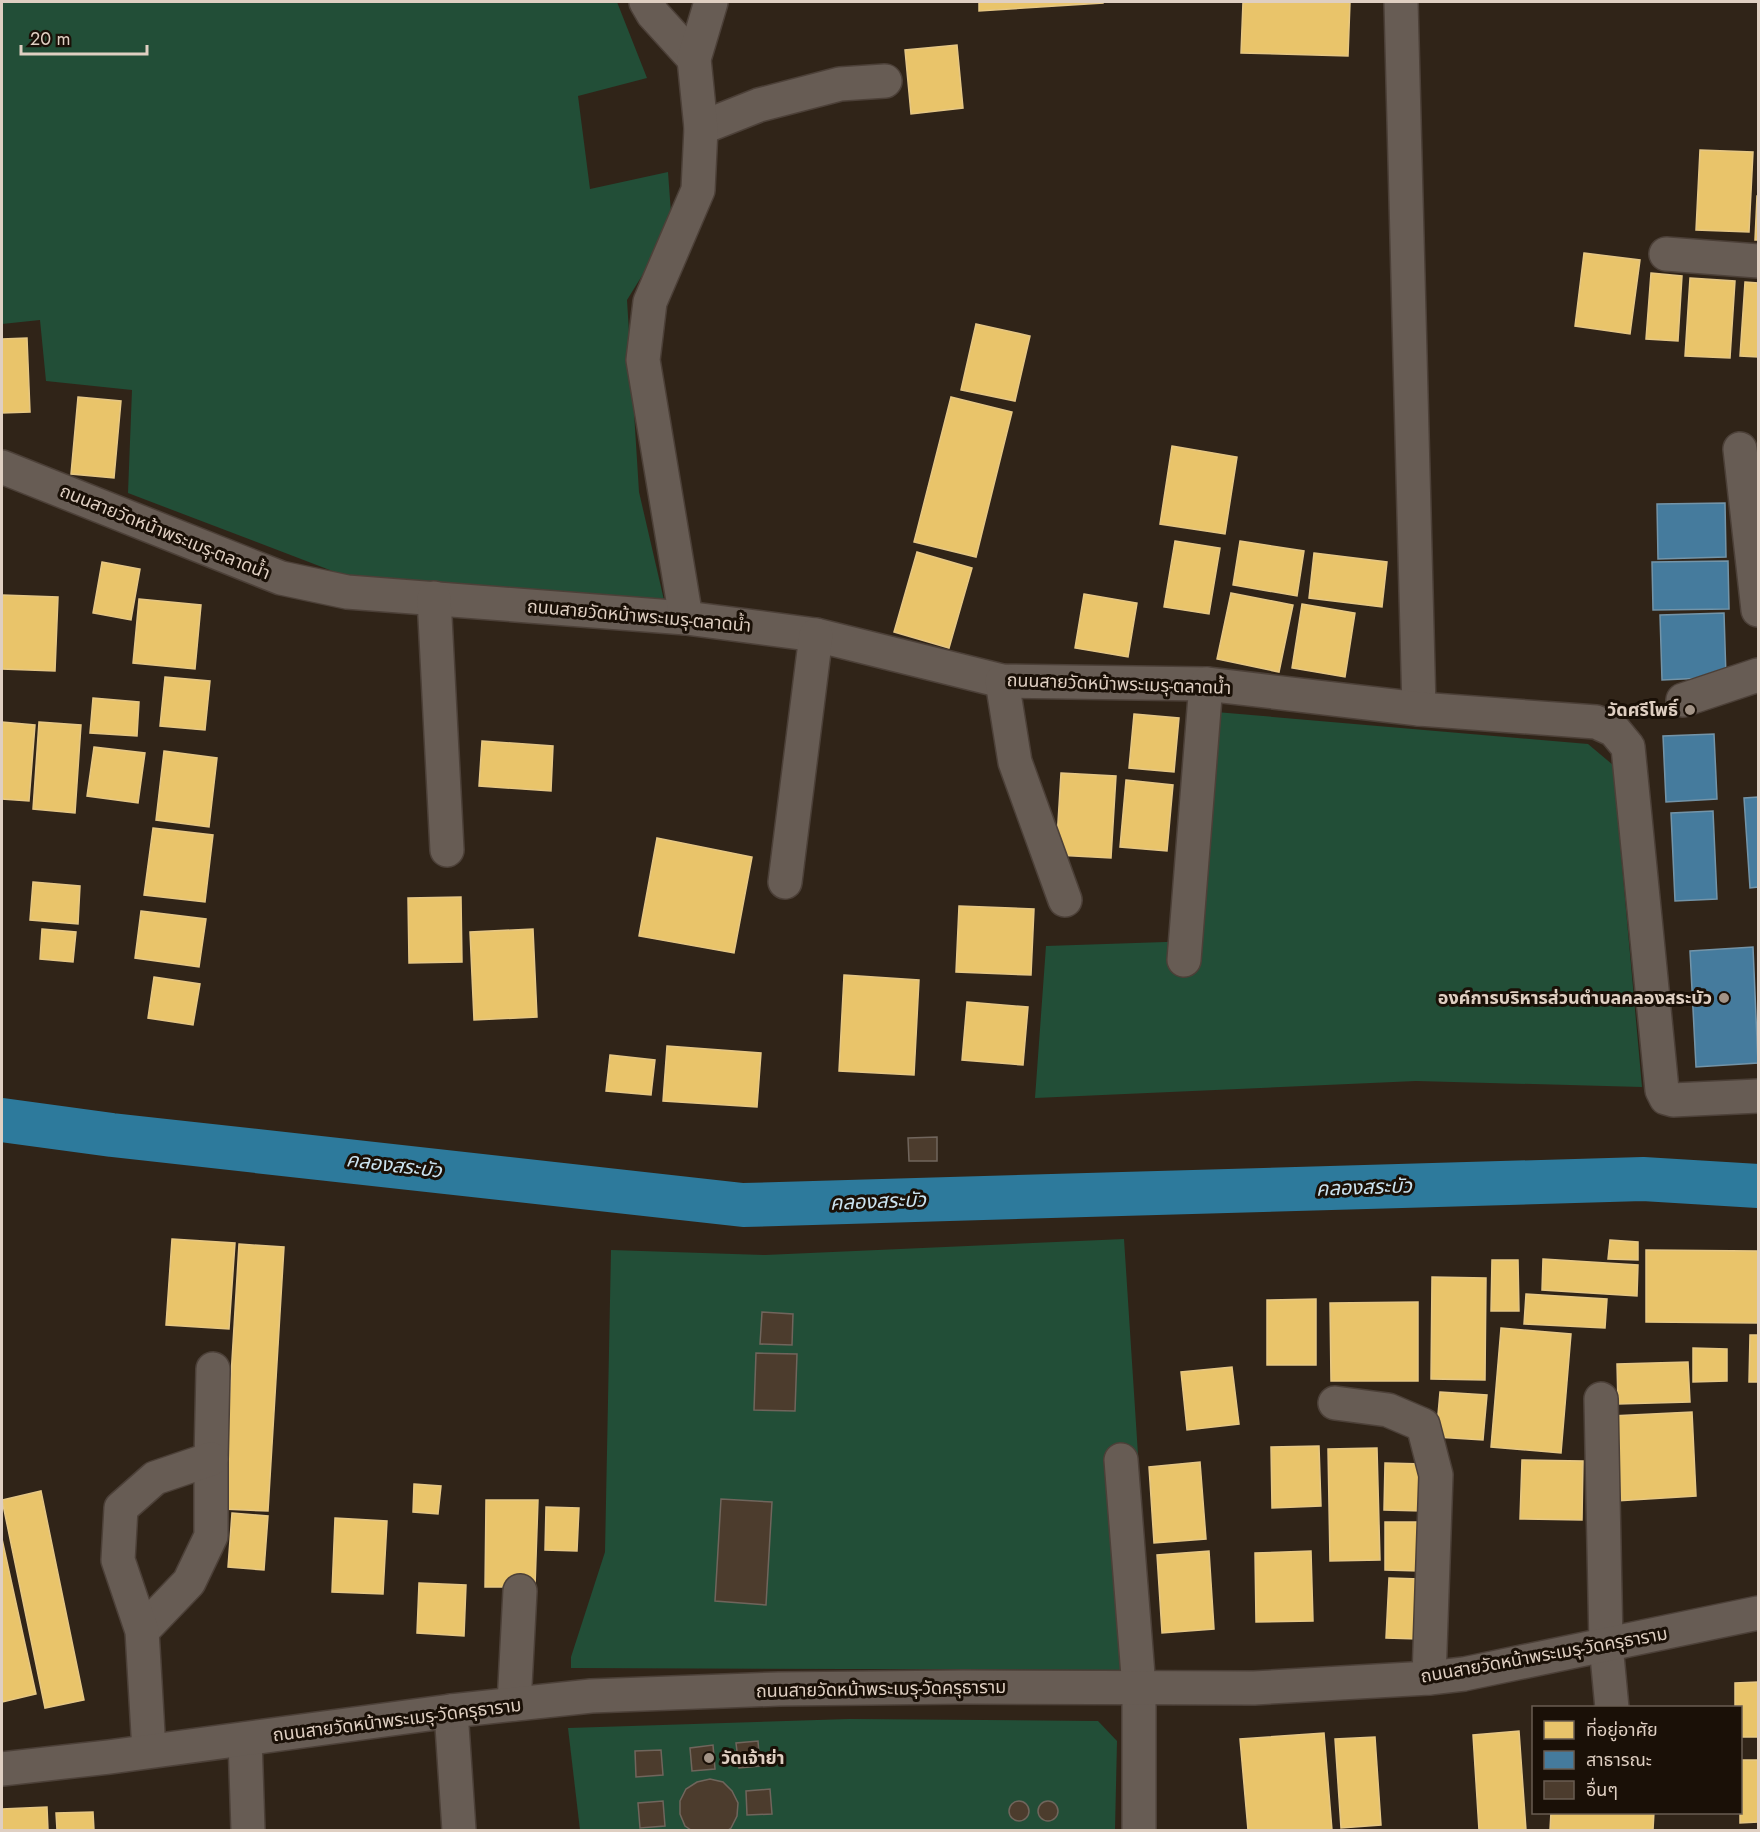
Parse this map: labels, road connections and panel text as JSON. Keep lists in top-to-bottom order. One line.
{"streets":{"street":["ถนนสายวัดหน้าพระเมรุ-ตลาดน้ำ","ถนนสายวัดหน้าพระเมรุ-วัดครุธาราม"]},"water":["คลองสระบัว"],"places":["วัดศรีโพธิ์","องค์การบริหารส่วนตำบลคลองสระบัว","วัดเจ้าย่า"],"legend":["ที่อยู่อาศัย","สาธารณะ","อื่นๆ"],"scale_bar":"20 m"}
